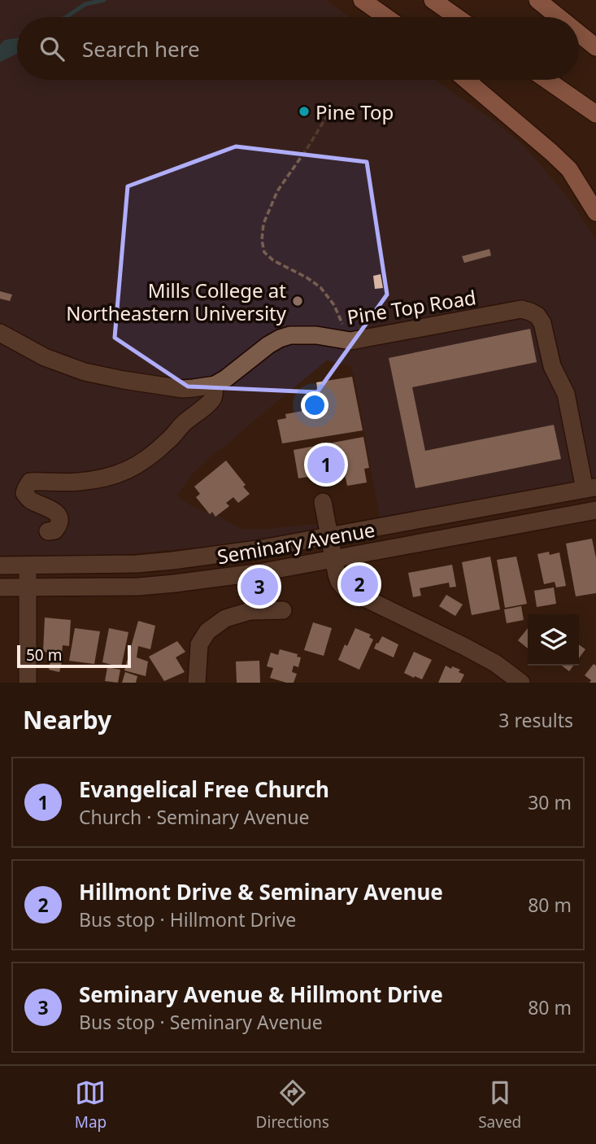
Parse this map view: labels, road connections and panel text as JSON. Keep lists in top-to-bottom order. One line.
{"streets":{"street":["Pine Top Road","Seminary Avenue"]},"crossings":[["Pine Top Road","Seminary Avenue"]],"places":["Pine Top","Mills College at Northeastern University"],"scale_bar":"50 m","page":{"search":"Search here","pins":["1","2","3"],"scale":"50 m","heading":["Nearby","3 results"],"list":[{"mark":"1","name":"Evangelical Free Church","note":"Church · Seminary Avenue","value":"30 m"},{"mark":"2","name":"Hillmont Drive & Seminary Avenue","note":"Bus stop · Hillmont Drive","value":"80 m"},{"mark":"3","name":"Seminary Avenue & Hillmont Drive","note":"Bus stop · Seminary Avenue","value":"80 m"}],"nav":["Map","Directions","Saved"]}}
